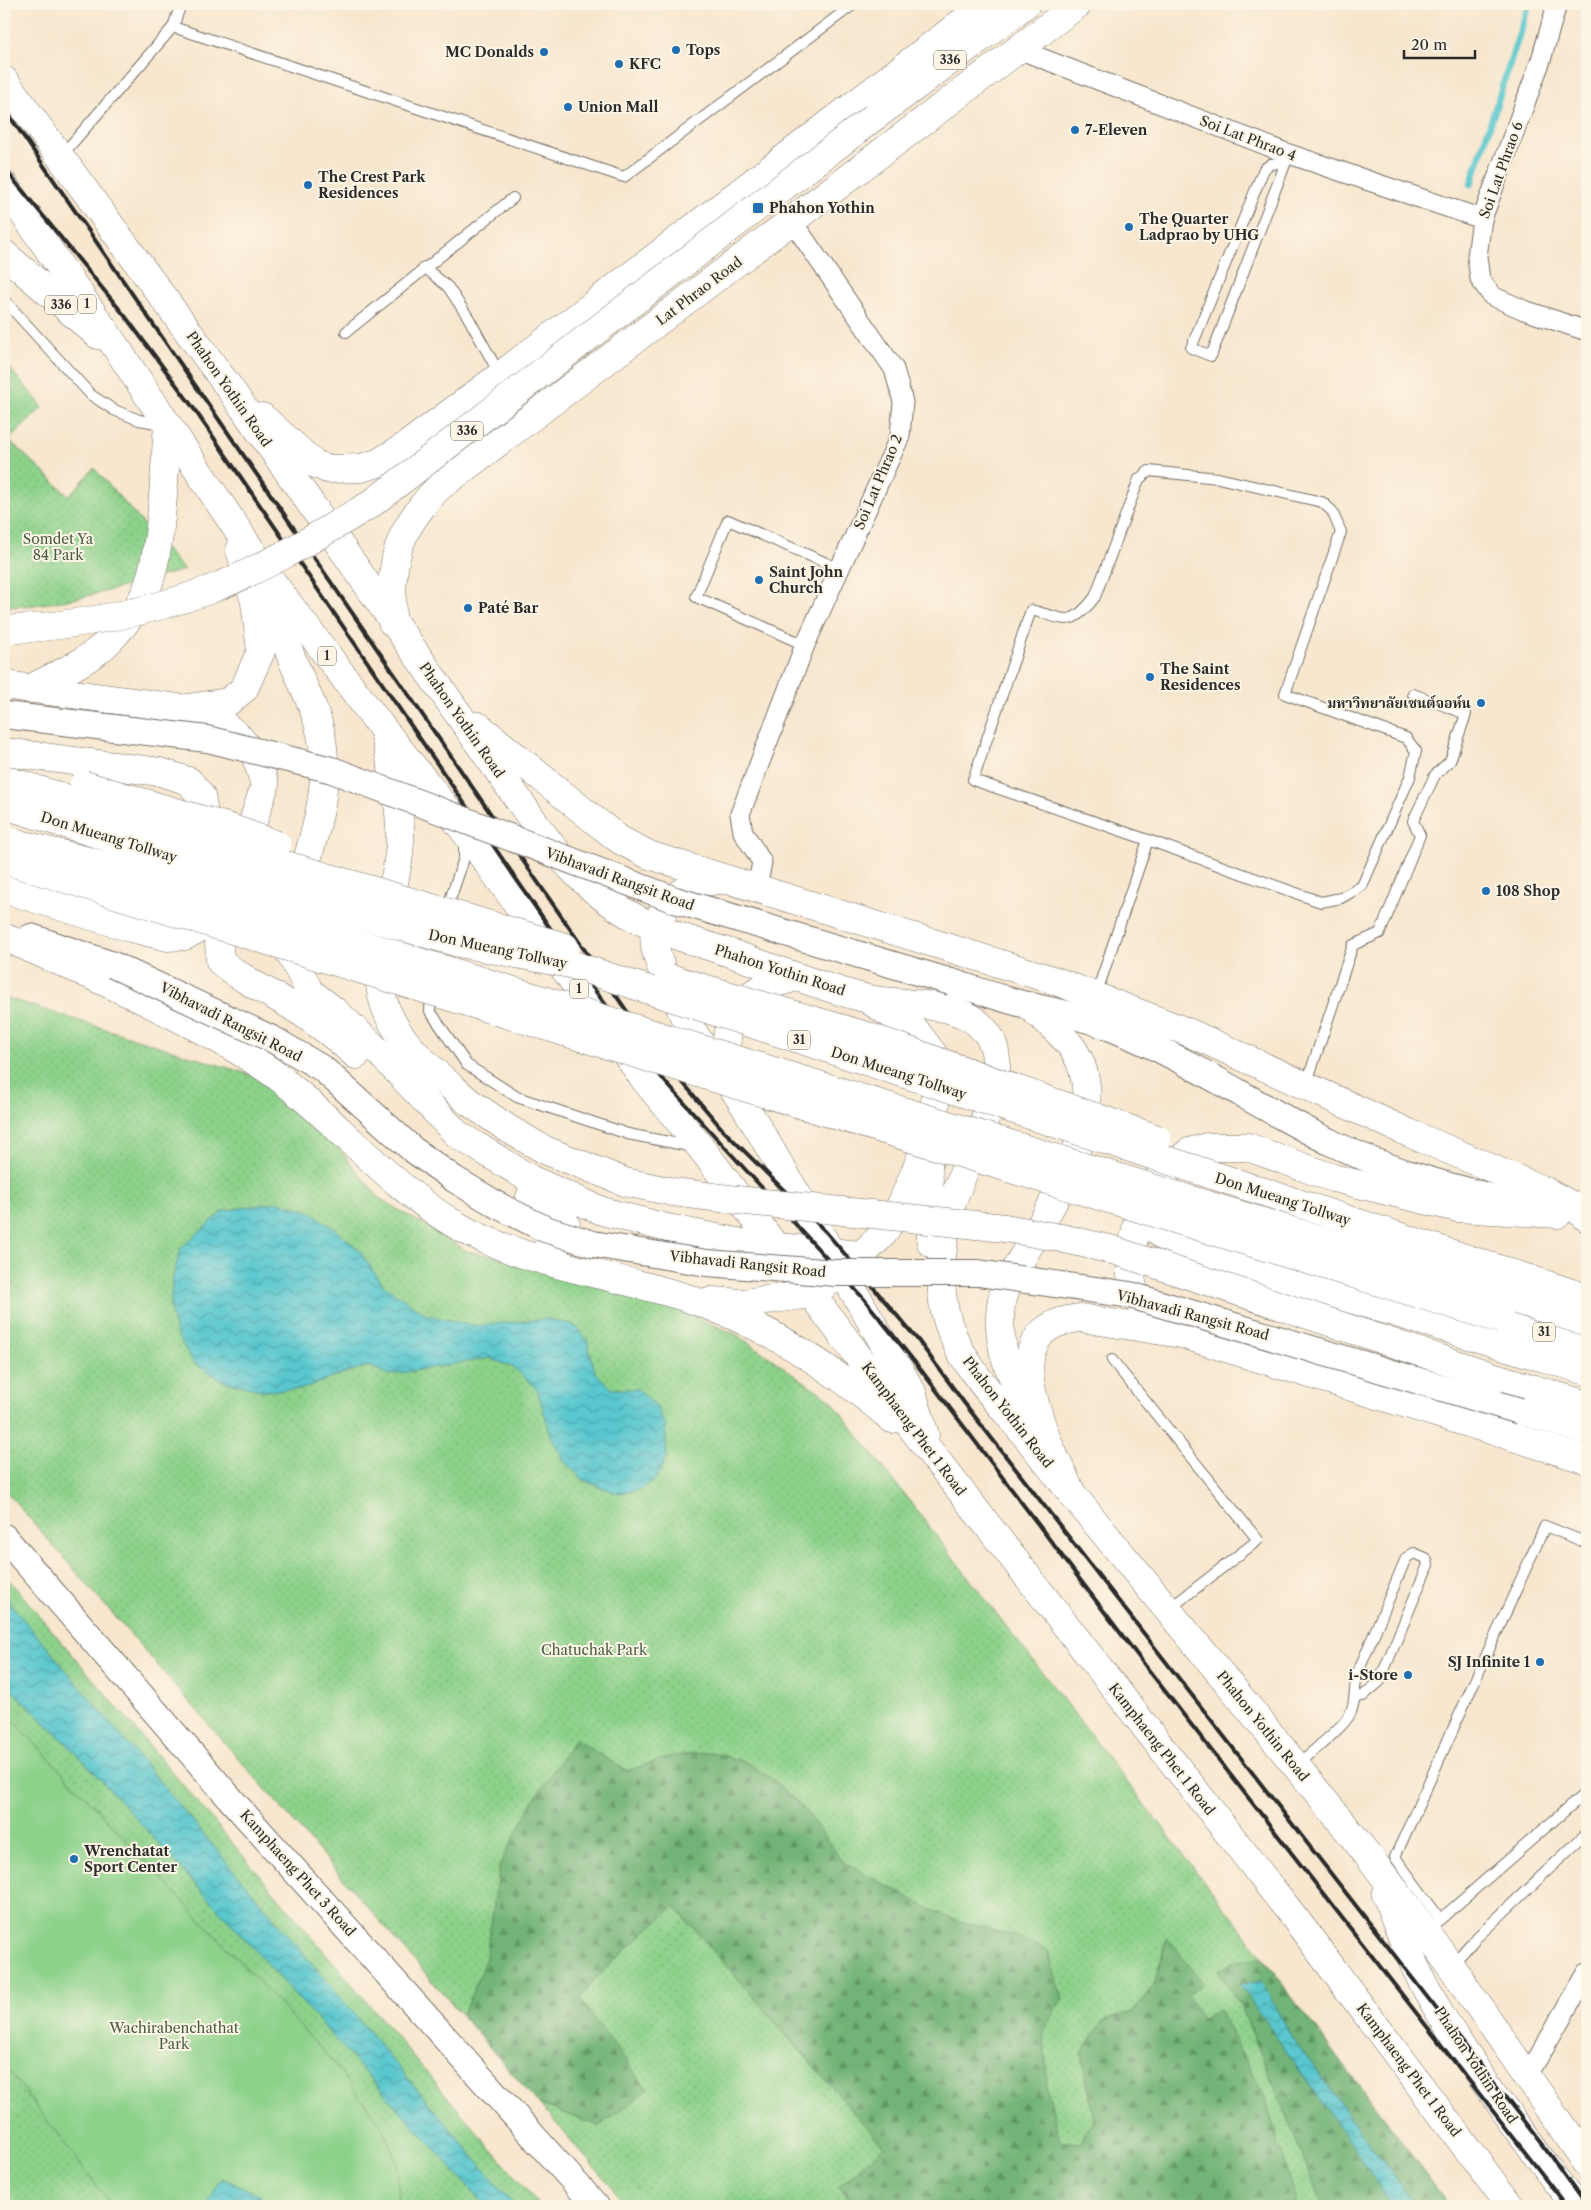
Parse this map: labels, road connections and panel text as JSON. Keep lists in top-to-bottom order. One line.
{"streets":{"main road":["336","Lat Phrao Road","1","Phahon Yothin Road","Don Mueang Tollway","Vibhavadi Rangsit Road","31","Kamphaeng Phet 1 Road","Kamphaeng Phet 3 Road"],"street":["Soi Lat Phrao 4","Soi Lat Phrao 6","Soi Lat Phrao 2"]},"crossings":[["336","1"],["Soi Lat Phrao 4","Soi Lat Phrao 6"],["Soi Lat Phrao 4","Lat Phrao Road"],["Lat Phrao Road","Phahon Yothin Road"],["Lat Phrao Road","Soi Lat Phrao 2"],["1","Kamphaeng Phet 1 Road"]],"parks":["Somdet Ya 84 Park","Chatuchak Park","Wachirabenchathat Park"],"places":{"other":["Tops","MC Donalds","KFC","Union Mall","7-Eleven","The Crest Park Residences","The Quarter Ladprao by UHG","Saint John Church","Paté Bar","The Saint Residences","มหาวิทยาลัยเซนต์จอห์น","108 Shop","SJ Infinite 1","i-Store","Wrenchatat Sport Center"],"transit":["Phahon Yothin"]},"scale_bar":"20 m"}
